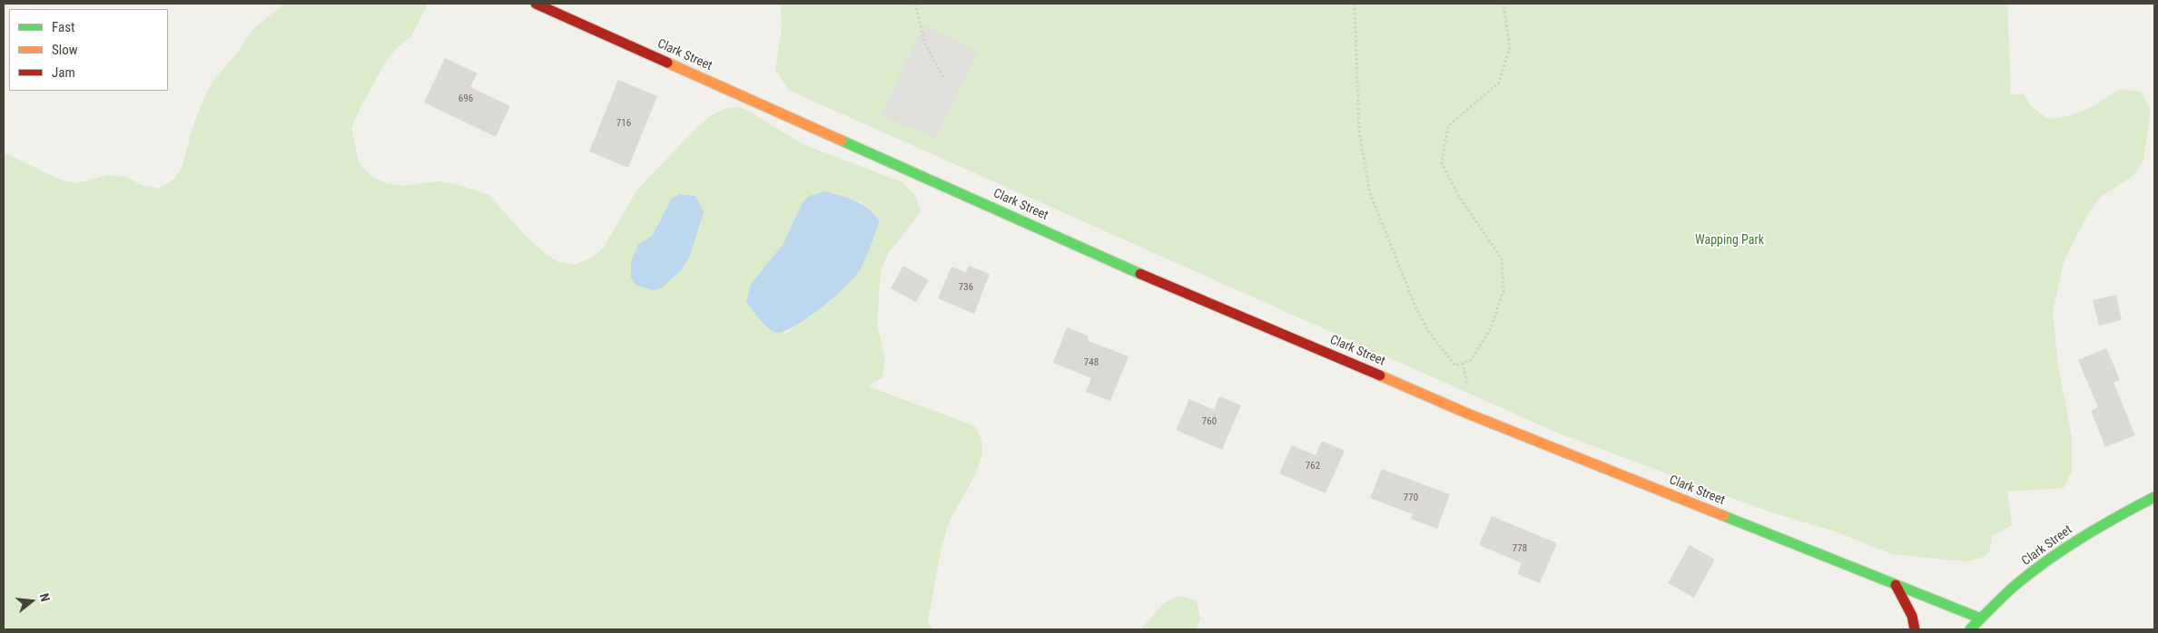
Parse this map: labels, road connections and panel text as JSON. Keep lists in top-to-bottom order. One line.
{"streets":{"main road":["Clark Street"]},"parks":["Wapping Park"],"house_numbers":["696","716","736","748","760","762","770","778"],"legend":["Fast","Slow","Jam"],"north":"right"}
